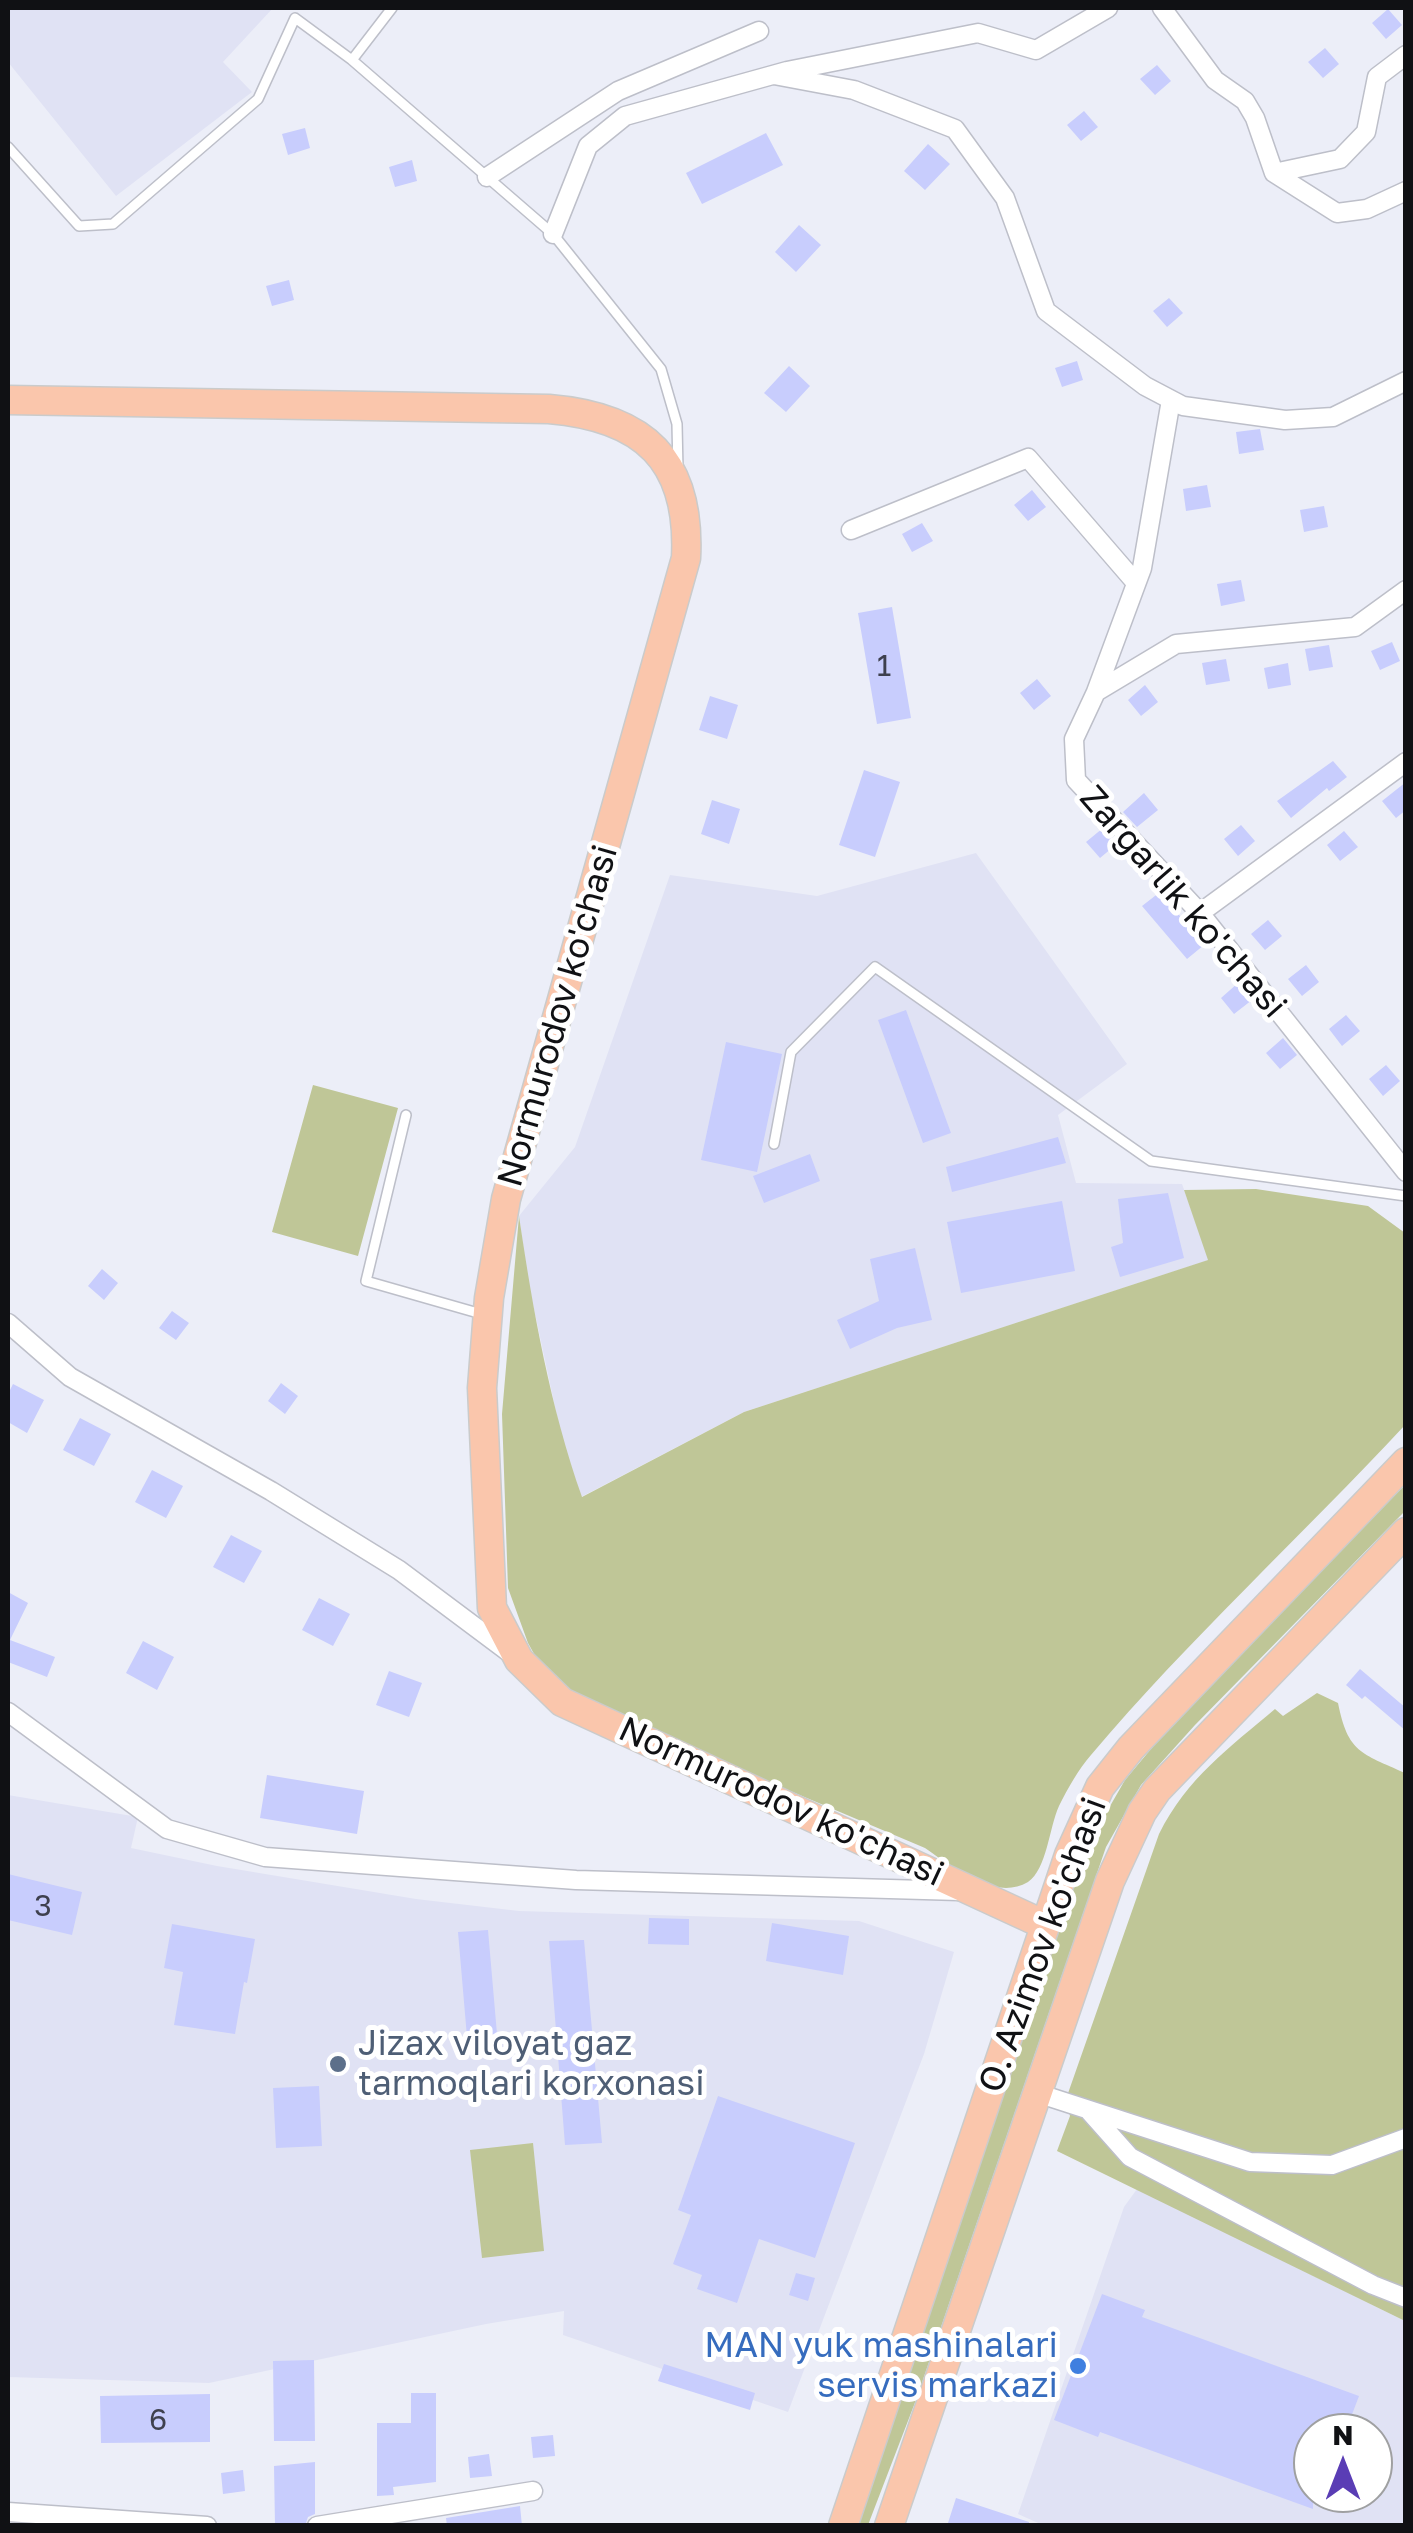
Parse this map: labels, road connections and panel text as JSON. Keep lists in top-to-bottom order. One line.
{"streets":{"main road":["Normurodov ko'chasi","O. Azimov ko'chasi"],"street":["Zargarlik ko'chasi"]},"crossings":[["Normurodov ko'chasi","O. Azimov ko'chasi"]],"places":["Jizax viloyat gaz tarmoqlari korxonasi","MAN yuk mashinalari servis markazi"],"house_numbers":["1","3","6"],"north":"top"}
